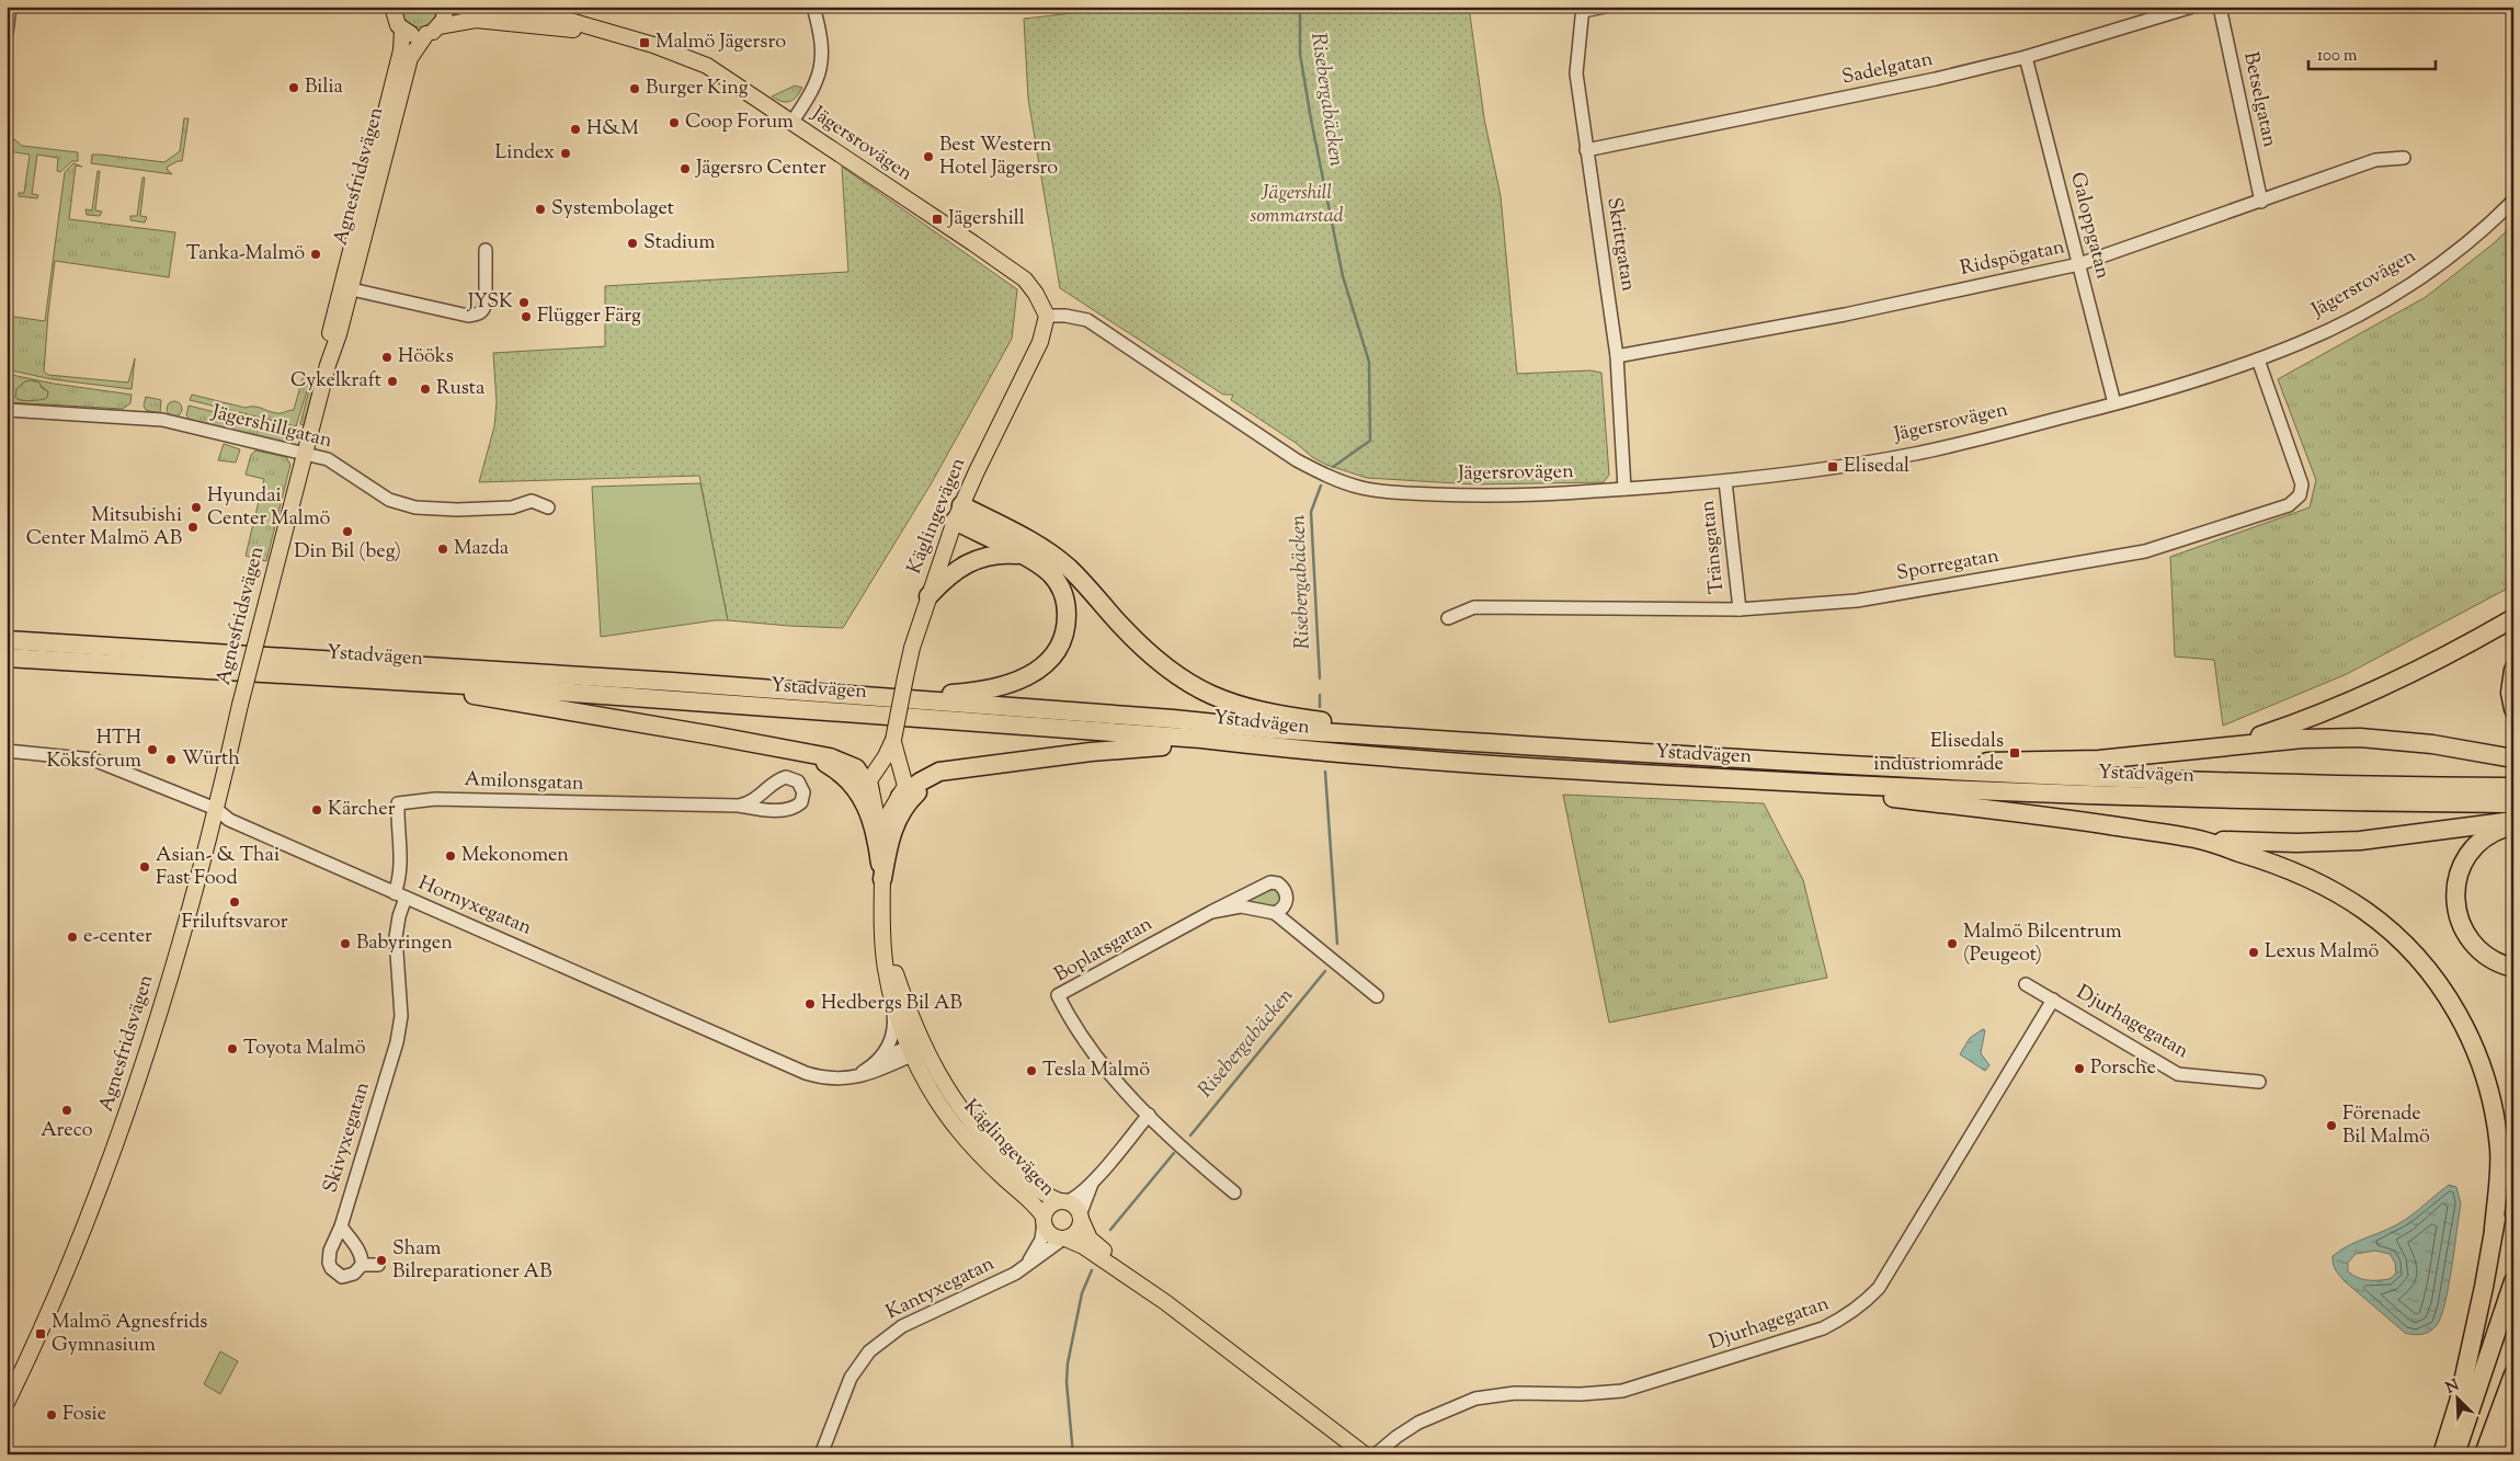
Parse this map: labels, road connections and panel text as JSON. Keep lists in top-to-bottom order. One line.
{"streets":{"highway":["Ystadvägen"],"main road":["Jägersrovägen","Agnesfridsvägen","Käglingevägen"],"street":["Sadelgatan","Betselgatan","Galoppgatan","Skrittgatan","Ridspögatan","Jägershillgatan","Tränsgatan","Sporregatan","Amilonsgatan","Hornyxegatan","Boplatsgatan","Djurhagegatan","Skivyxegatan","Kantyxegatan"]},"crossings":[["Sadelgatan","Galoppgatan"],["Sadelgatan","Skrittgatan"],["Betselgatan","Ridspögatan"],["Jägersrovägen","Agnesfridsvägen"],["Jägersrovägen","Galoppgatan"],["Jägersrovägen","Skrittgatan"],["Jägersrovägen","Käglingevägen"],["Jägersrovägen","Tränsgatan"],["Jägersrovägen","Sporregatan"],["Agnesfridsvägen","Jägershillgatan"],["Agnesfridsvägen","Hornyxegatan"],["Galoppgatan","Ridspögatan"],["Skrittgatan","Ridspögatan"],["Käglingevägen","Hornyxegatan"],["Käglingevägen","Kantyxegatan"],["Tränsgatan","Sporregatan"],["Amilonsgatan","Hornyxegatan"],["Amilonsgatan","Skivyxegatan"],["Hornyxegatan","Skivyxegatan"]],"water":["Risebergabäcken"],"parks":["Jägershill sommarstad"],"places":{"transit":["Malmö Jägersro","Jägershill","Elisedal","Elisedals industriområde","Malmö Agnesfrids Gymnasium"],"other":["Bilia","Burger King","Coop Forum","H&M","Lindex","Best Western Hotel Jägersro","Jägersro Center","Systembolaget","Stadium","Tanka-Malmö","JYSK","Flügger Färg","Hööks","Cykelkraft","Rusta","Hyundai Center Malmö","Mitsubishi Center Malmö AB","Din Bil (beg)","Mazda","HTH Köksforum","Würth","Kärcher","Mekonomen","Asian- & Thai Fast Food","Friluftsvaror","e-center","Babyringen","Malmö Bilcentrum (Peugeot)","Lexus Malmö","Hedbergs Bil AB","Toyota Malmö","Porsche","Tesla Malmö","Areco","Förenade Bil Malmö","Sham Bilreparationer AB","Fosie"]},"scale_bar":"100 m","north":"top left"}
